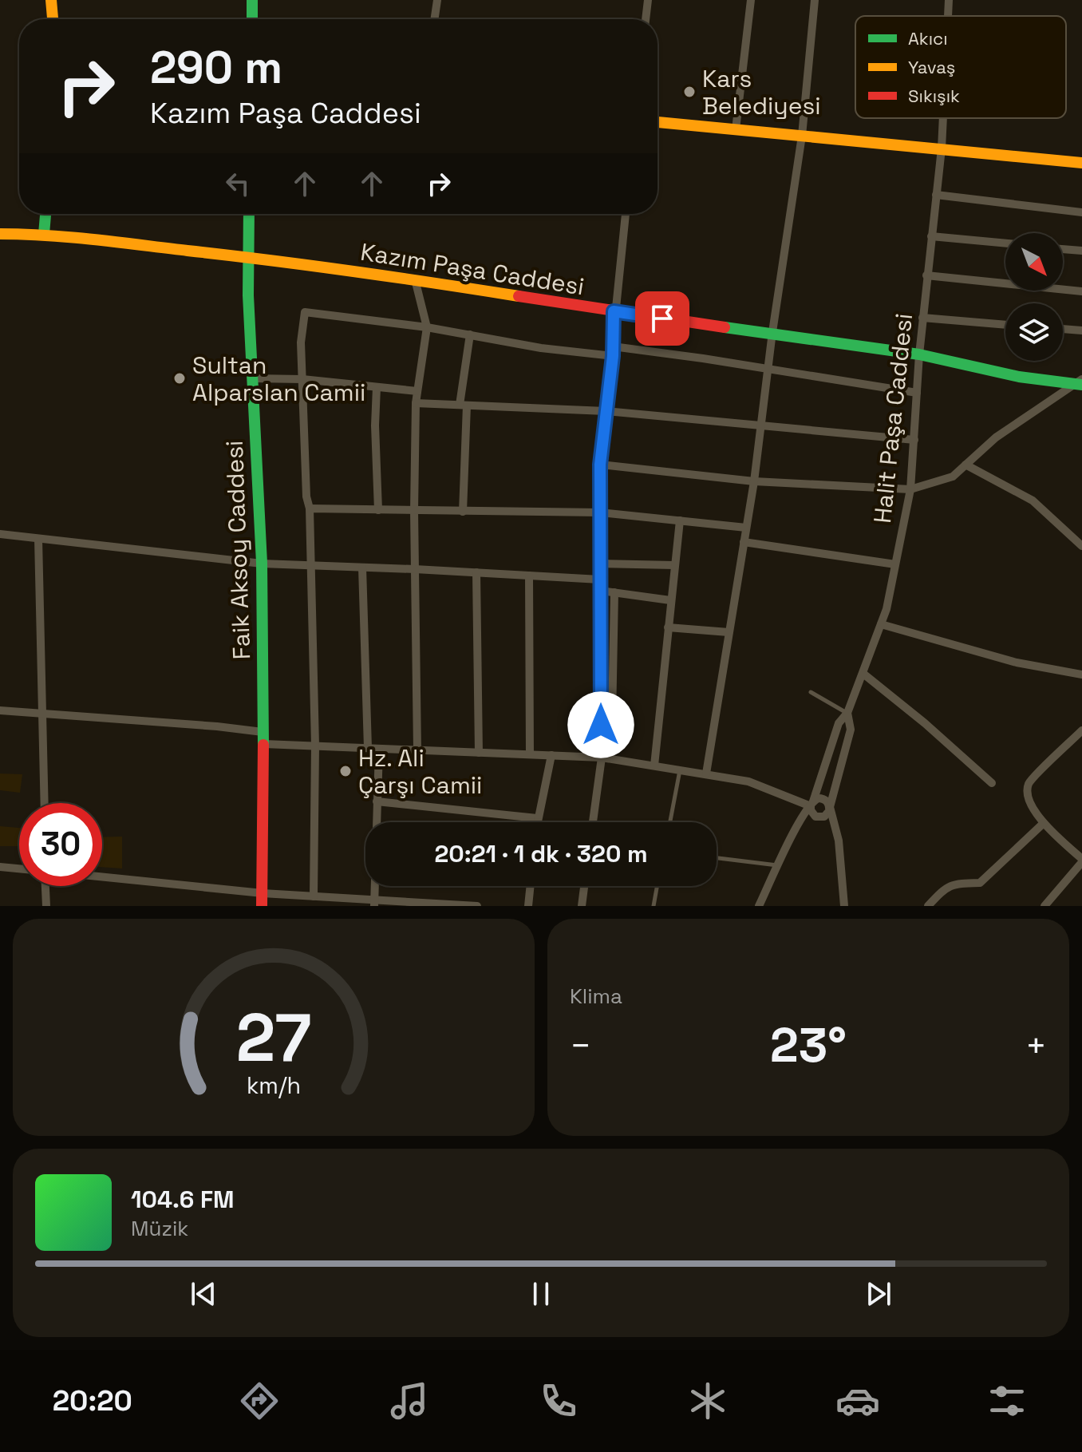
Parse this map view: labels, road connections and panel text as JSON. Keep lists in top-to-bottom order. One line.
{"streets":{"street":["Kazım Paşa Caddesi","Halit Paşa Caddesi","Faik Aksoy Caddesi"]},"crossings":[["Kazım Paşa Caddesi","Halit Paşa Caddesi"],["Kazım Paşa Caddesi","Faik Aksoy Caddesi"]],"places":["Kars Belediyesi","Sultan Alparslan Camii","Hz. Ali Çarşı Camii"],"legend":["Akıcı","Yavaş","Sıkışık"],"north":"bottom right","page":{"turn":["290 m","Kazım Paşa Caddesi"],"limit":"30","trip":"20:21 · 1 dk · 320 m","tile":"Klima","heat":["−","23°","+"],"song":["104.6 FM","Müzik"],"tabs":"20:20","gauge":["27","km/h"]}}
